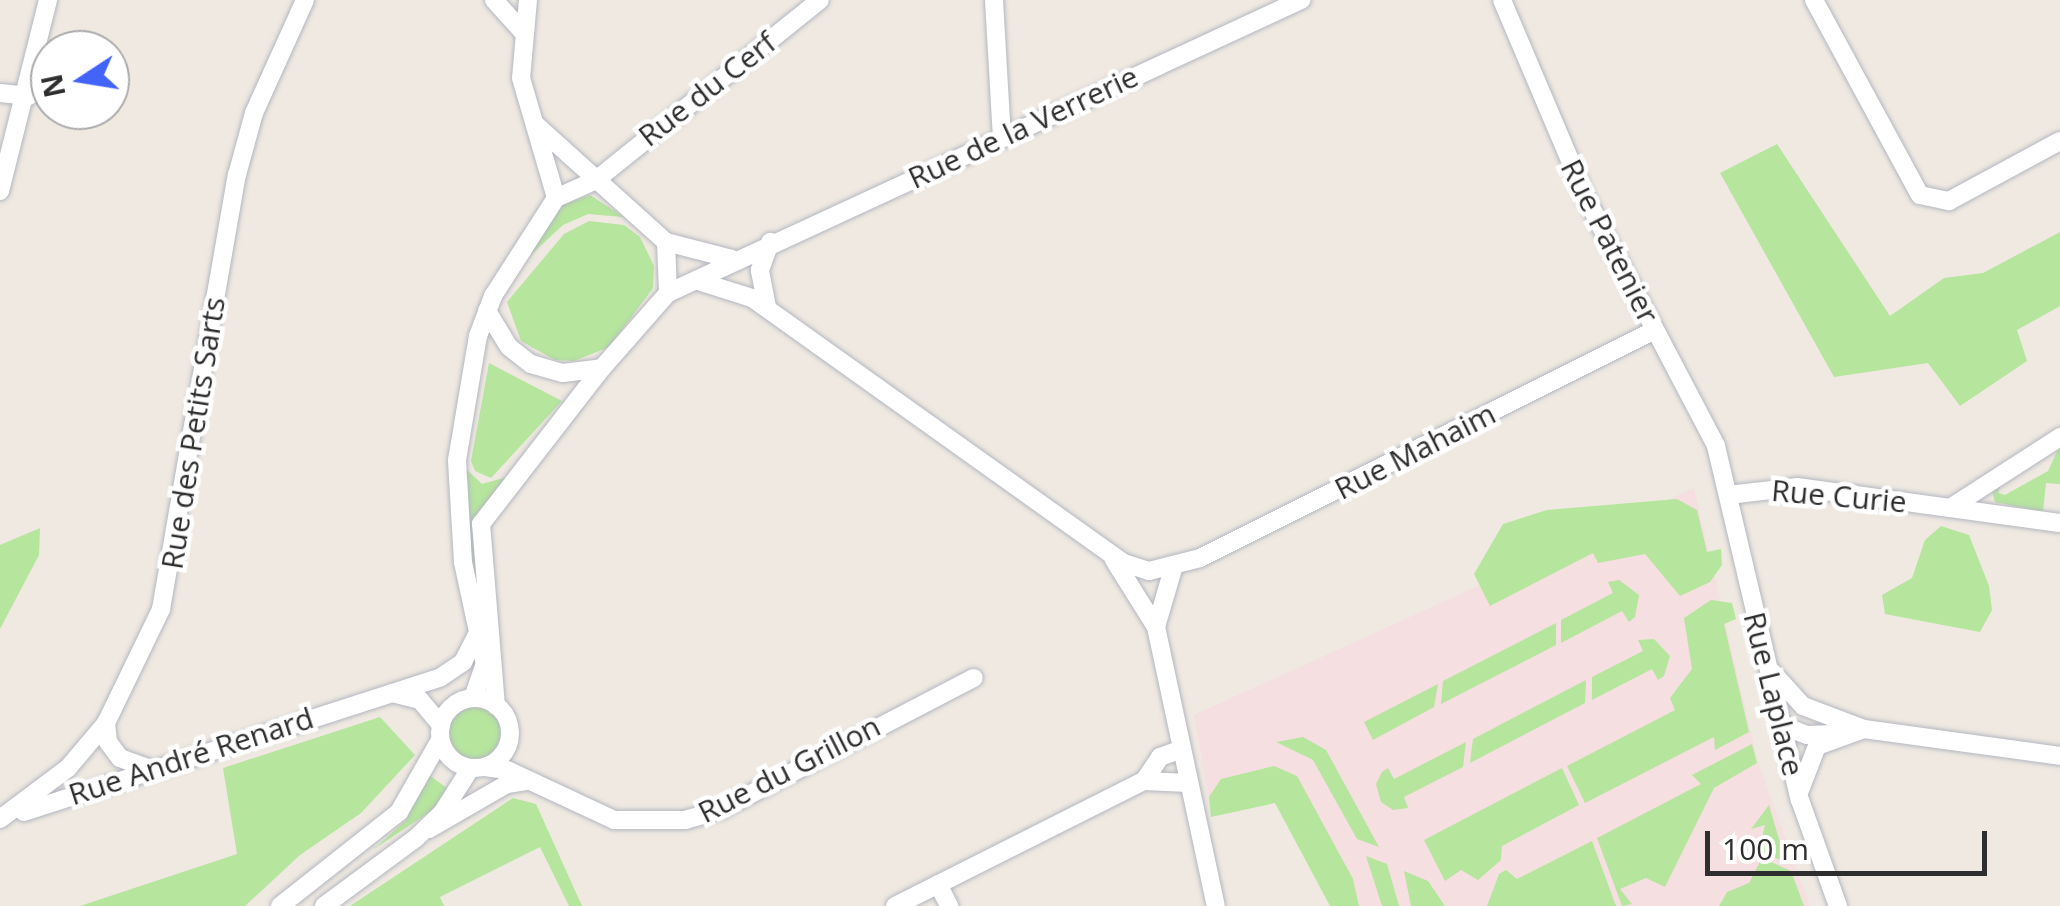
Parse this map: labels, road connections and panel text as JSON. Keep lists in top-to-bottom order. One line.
{"streets":{"street":["Rue du Cerf","Rue de la Verrerie","Rue Patenier","Rue des Petits Sarts","Rue Mahaim","Rue Curie","Rue Laplace","Rue André Renard","Rue du Grillon"]},"crossings":[["Rue Patenier","Rue Mahaim"],["Rue Patenier","Rue Curie"],["Rue Patenier","Rue Laplace"],["Rue des Petits Sarts","Rue André Renard"],["Rue Curie","Rue Laplace"],["Rue André Renard","Rue du Grillon"]],"scale_bar":"100 m","north":"left"}
